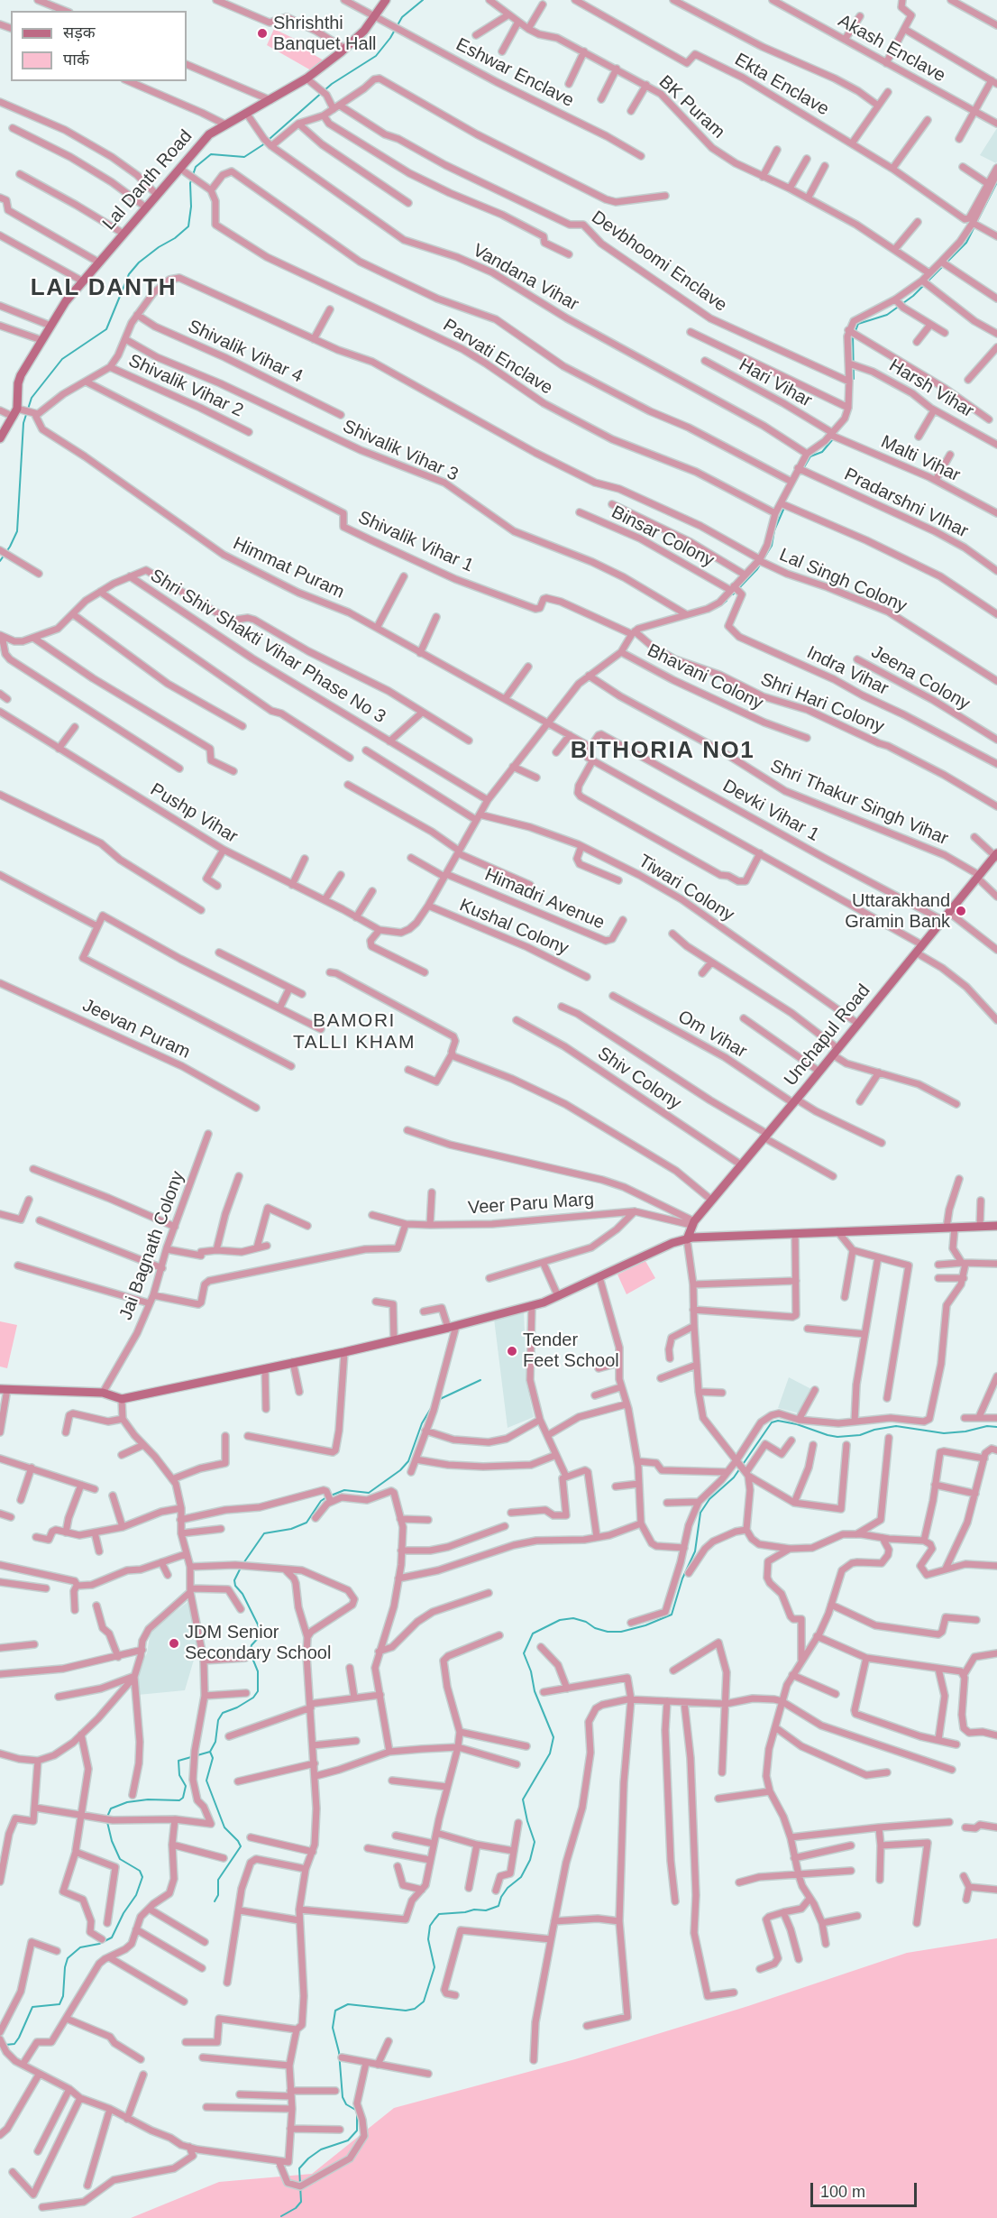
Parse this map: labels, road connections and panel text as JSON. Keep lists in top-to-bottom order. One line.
{"streets":{"street":["Akash Enclave","Eshwar Enclave","Ekta Enclave","BK Puram","Lal Danth Road","Devbhoomi Enclave","Vandana Vihar","Shivalik Vihar 4","Parvati Enclave","Hari Vihar","Shivalik Vihar 2","Harsh Vihar","Shivalik Vihar 3","Malti Vihar","Pradarshni VIhar","Binsar Colony","Shivalik Vihar 1","Himmat Puram","Lal Singh Colony","Shri Shiv Shakti Vihar Phase No 3","Indra Vihar","Bhavani Colony","Jeena Colony","Shri Hari Colony","Shri Thakur Singh Vihar","Devki Vihar 1","Pushp Vihar","Tiwari Colony","Himadri Avenue","Kushal Colony","Jeevan Puram","Om Vihar","Unchapul Road","Shiv Colony","Veer Paru Marg","Jai Bagnath Colony"]},"crossings":[["Eshwar Enclave","Lal Danth Road"],["Lal Danth Road","Vandana Vihar"],["Shivalik Vihar 4","Lal Singh Colony"],["Hari Vihar","Malti Vihar"],["Binsar Colony","Indra Vihar"],["Shivalik Vihar 1","Shri Hari Colony"],["Himmat Puram","Devki Vihar 1"],["Shri Thakur Singh Vihar","Unchapul Road"],["Devki Vihar 1","Unchapul Road"],["Tiwari Colony","Unchapul Road"],["Om Vihar","Unchapul Road"],["Unchapul Road","Shiv Colony"],["Unchapul Road","Veer Paru Marg"]],"districts":["LAL DANTH","BITHORIA NO1","BAMORI TALLI KHAM"],"places":["Shrishthi Banquet Hall","Uttarakhand Gramin Bank","Tender Feet School","JDM Senior Secondary School"],"legend":["सड़क","पार्क"],"scale_bar":"100 m"}
